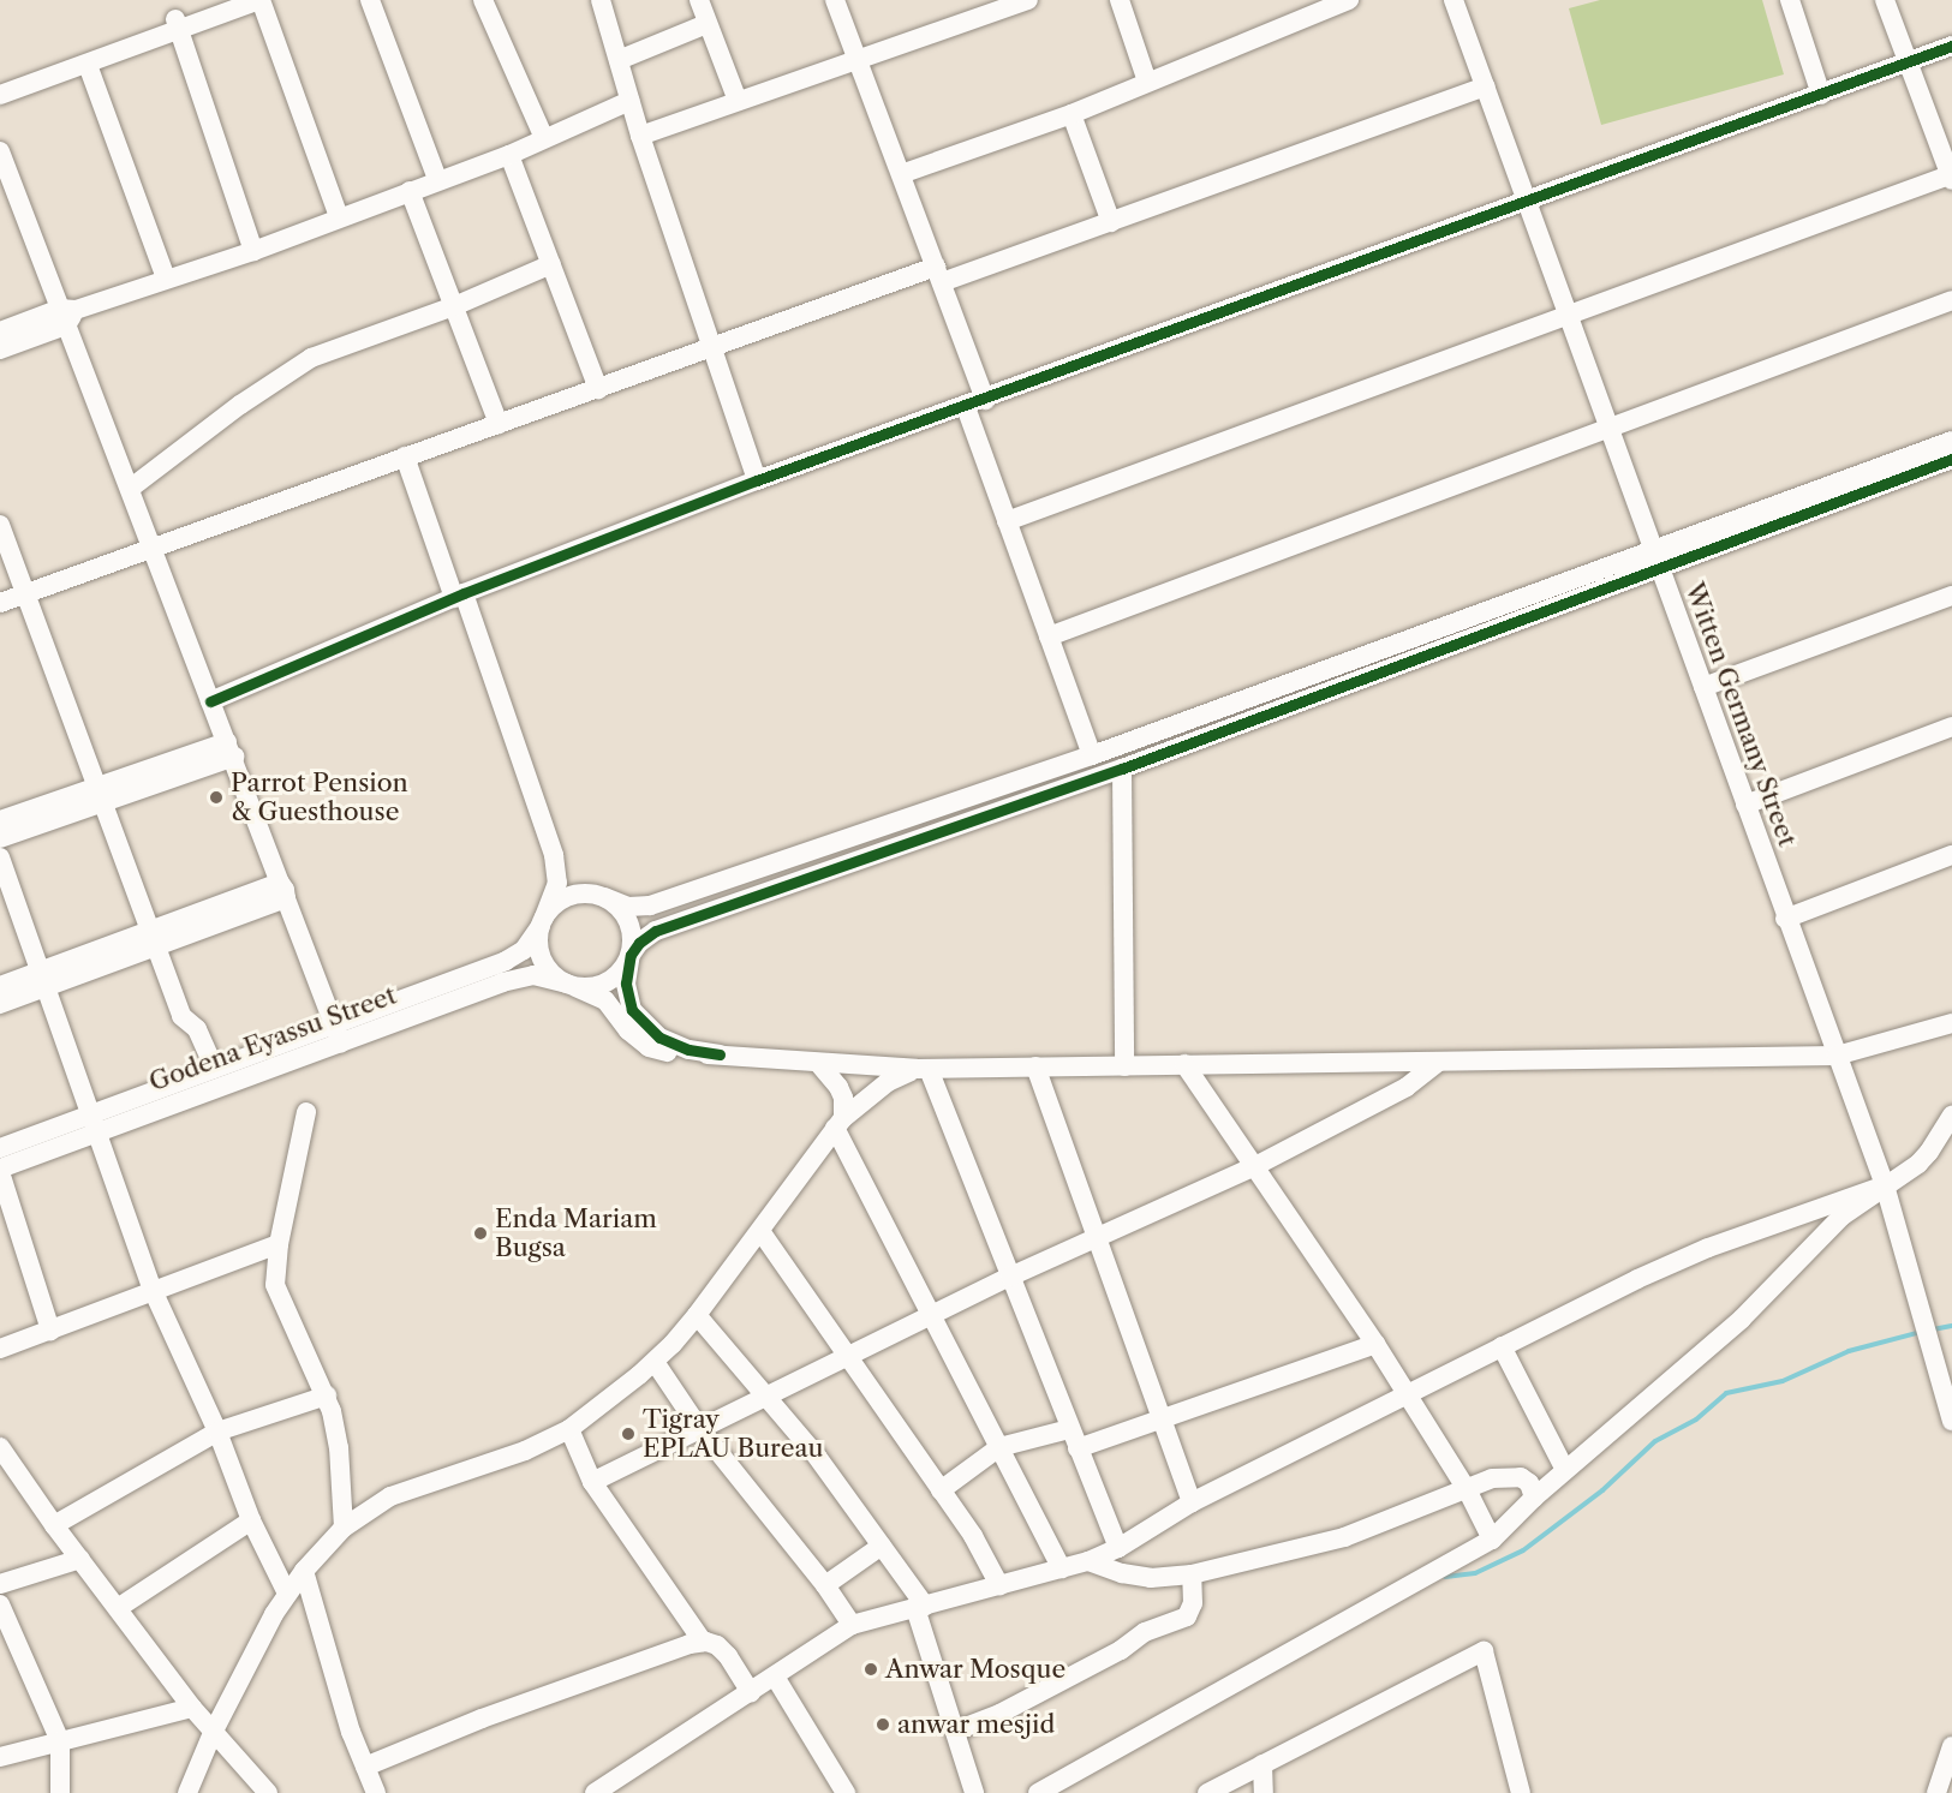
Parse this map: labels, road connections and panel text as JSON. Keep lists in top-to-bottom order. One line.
{"streets":{"street":["Witten Germany Street","Godena Eyassu Street"]},"places":["Parrot Pension & Guesthouse","Enda Mariam Bugsa","Tigray EPLAU Bureau","Anwar Mosque","anwar mesjid"]}
